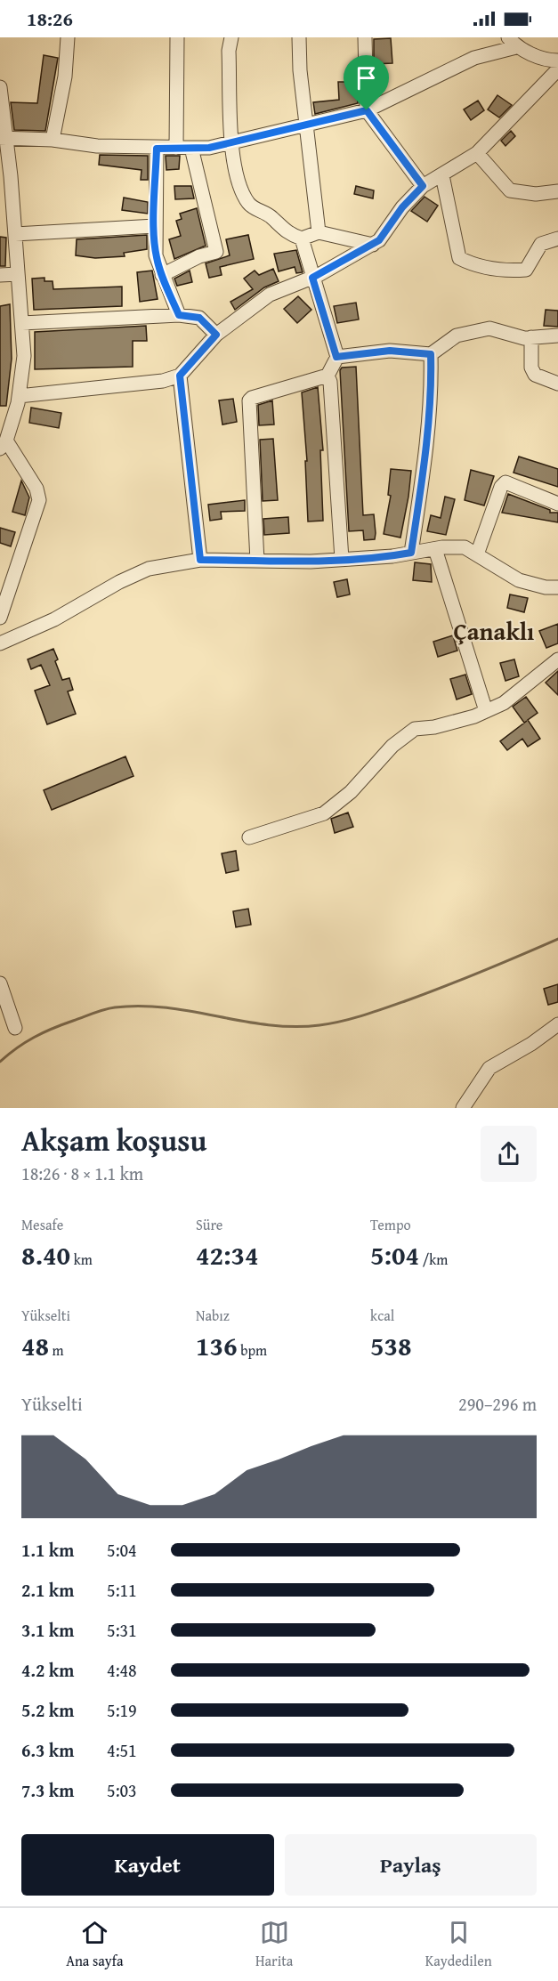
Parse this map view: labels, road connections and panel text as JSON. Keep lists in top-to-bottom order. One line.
{"districts":["Çanaklı"],"page":{"status":"18:26","heading":["Akşam koşusu","18:26 · 8 × 1.1 km"],"stats":[["Mesafe","8.40 km"],["Süre","42:34"],["Tempo","5:04 /km"],["Yükselti","48 m"],["Nabız","136 bpm"],["kcal","538"]],"chart":["Yükselti","290–296 m"],"list":[{"name":"1.1 km","note":"5:04"},{"name":"2.1 km","note":"5:11"},{"name":"3.1 km","note":"5:31"},{"name":"4.2 km","note":"4:48"},{"name":"5.2 km","note":"5:19"},{"name":"6.3 km","note":"4:51"},{"name":"7.3 km","note":"5:03"}],"buttons":["Kaydet","Paylaş"],"tabs":["Ana sayfa","Harita","Kaydedilen"]}}
